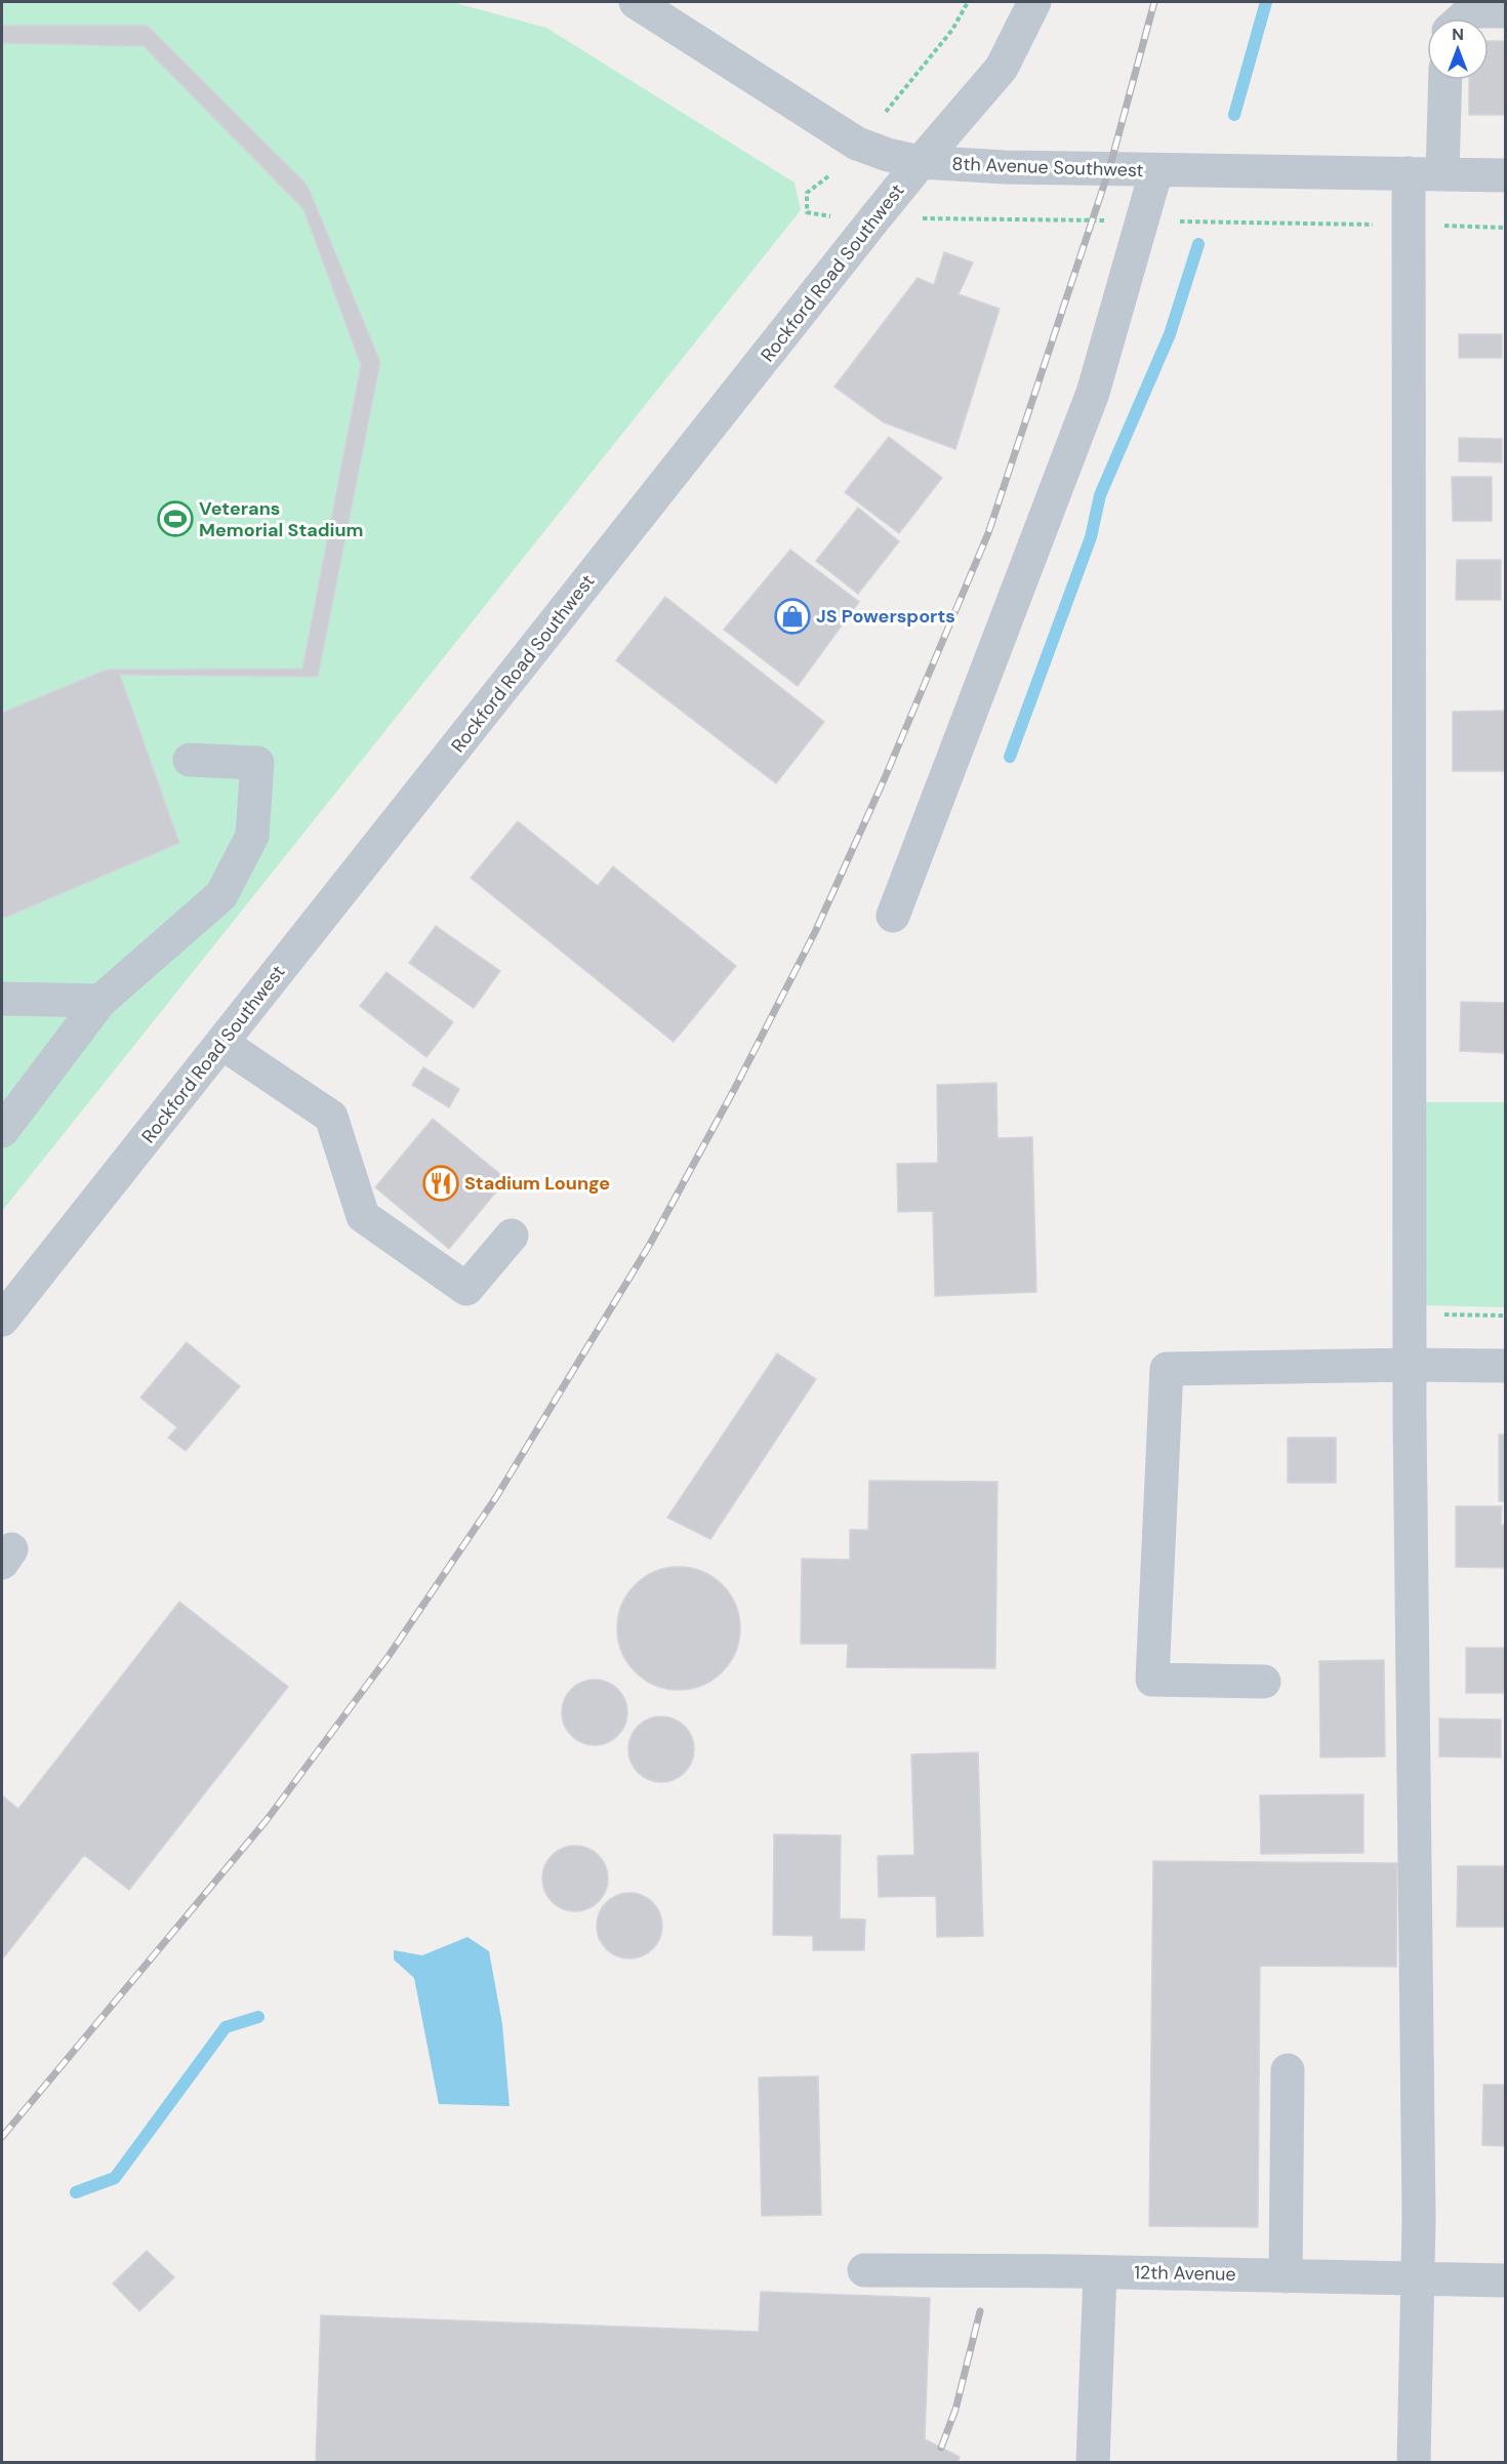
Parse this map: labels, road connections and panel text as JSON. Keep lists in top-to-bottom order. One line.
{"streets":{"street":["8th Avenue Southwest","Rockford Road Southwest","12th Avenue"]},"crossings":[["8th Avenue Southwest","Rockford Road Southwest"]],"places":{"sports":["Veterans Memorial Stadium"],"shop":["JS Powersports"],"restaurant":["Stadium Lounge"]},"north":"top"}
